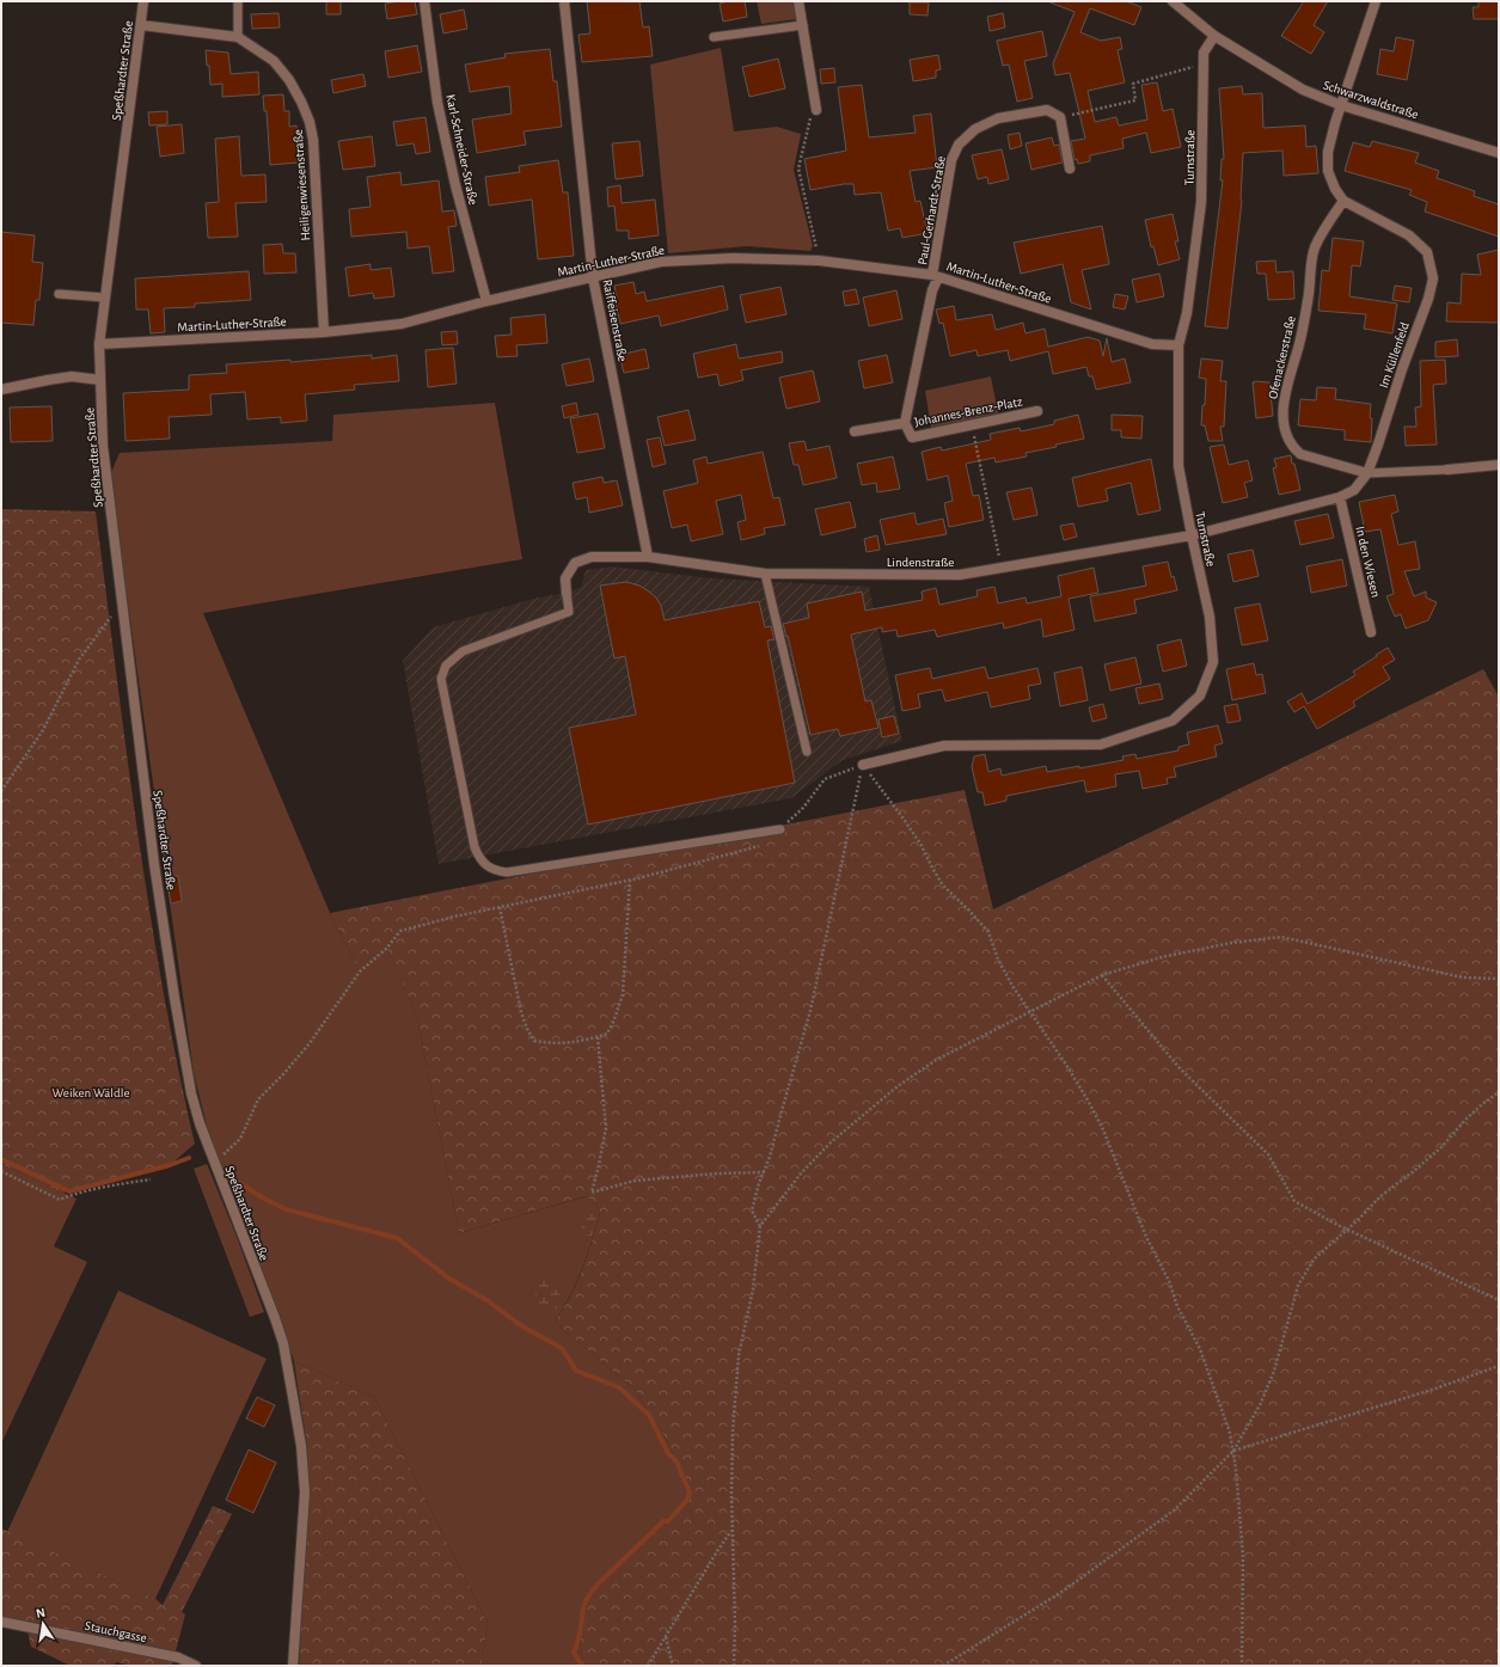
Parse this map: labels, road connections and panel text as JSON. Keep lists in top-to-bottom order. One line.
{"streets":{"street":["Speßhardter Straße","Schwarzwaldstraße","Karl-Schneider-Straße","Turnstraße","Heiligenwiesenstraße","Paul-Gerhardt-Straße","Martin-Luther-Straße","Raiffeisenstraße","Im Küllenfeld","Ofenackerstraße","Johannes-Brenz-Platz","Lindenstraße","In den Wiesen","Stauchgasse"]},"crossings":[["Speßhardter Straße","Heiligenwiesenstraße"],["Speßhardter Straße","Martin-Luther-Straße"],["Schwarzwaldstraße","Turnstraße"],["Karl-Schneider-Straße","Martin-Luther-Straße"],["Turnstraße","Martin-Luther-Straße"],["Turnstraße","Im Küllenfeld"],["Turnstraße","Lindenstraße"],["Heiligenwiesenstraße","Martin-Luther-Straße"],["Paul-Gerhardt-Straße","Martin-Luther-Straße"],["Paul-Gerhardt-Straße","Johannes-Brenz-Platz"],["Martin-Luther-Straße","Raiffeisenstraße"],["Raiffeisenstraße","Lindenstraße"],["Im Küllenfeld","Ofenackerstraße"],["Im Küllenfeld","Lindenstraße"],["Im Küllenfeld","In den Wiesen"]],"parks":["Weiken Wäldle"],"north":"top"}
